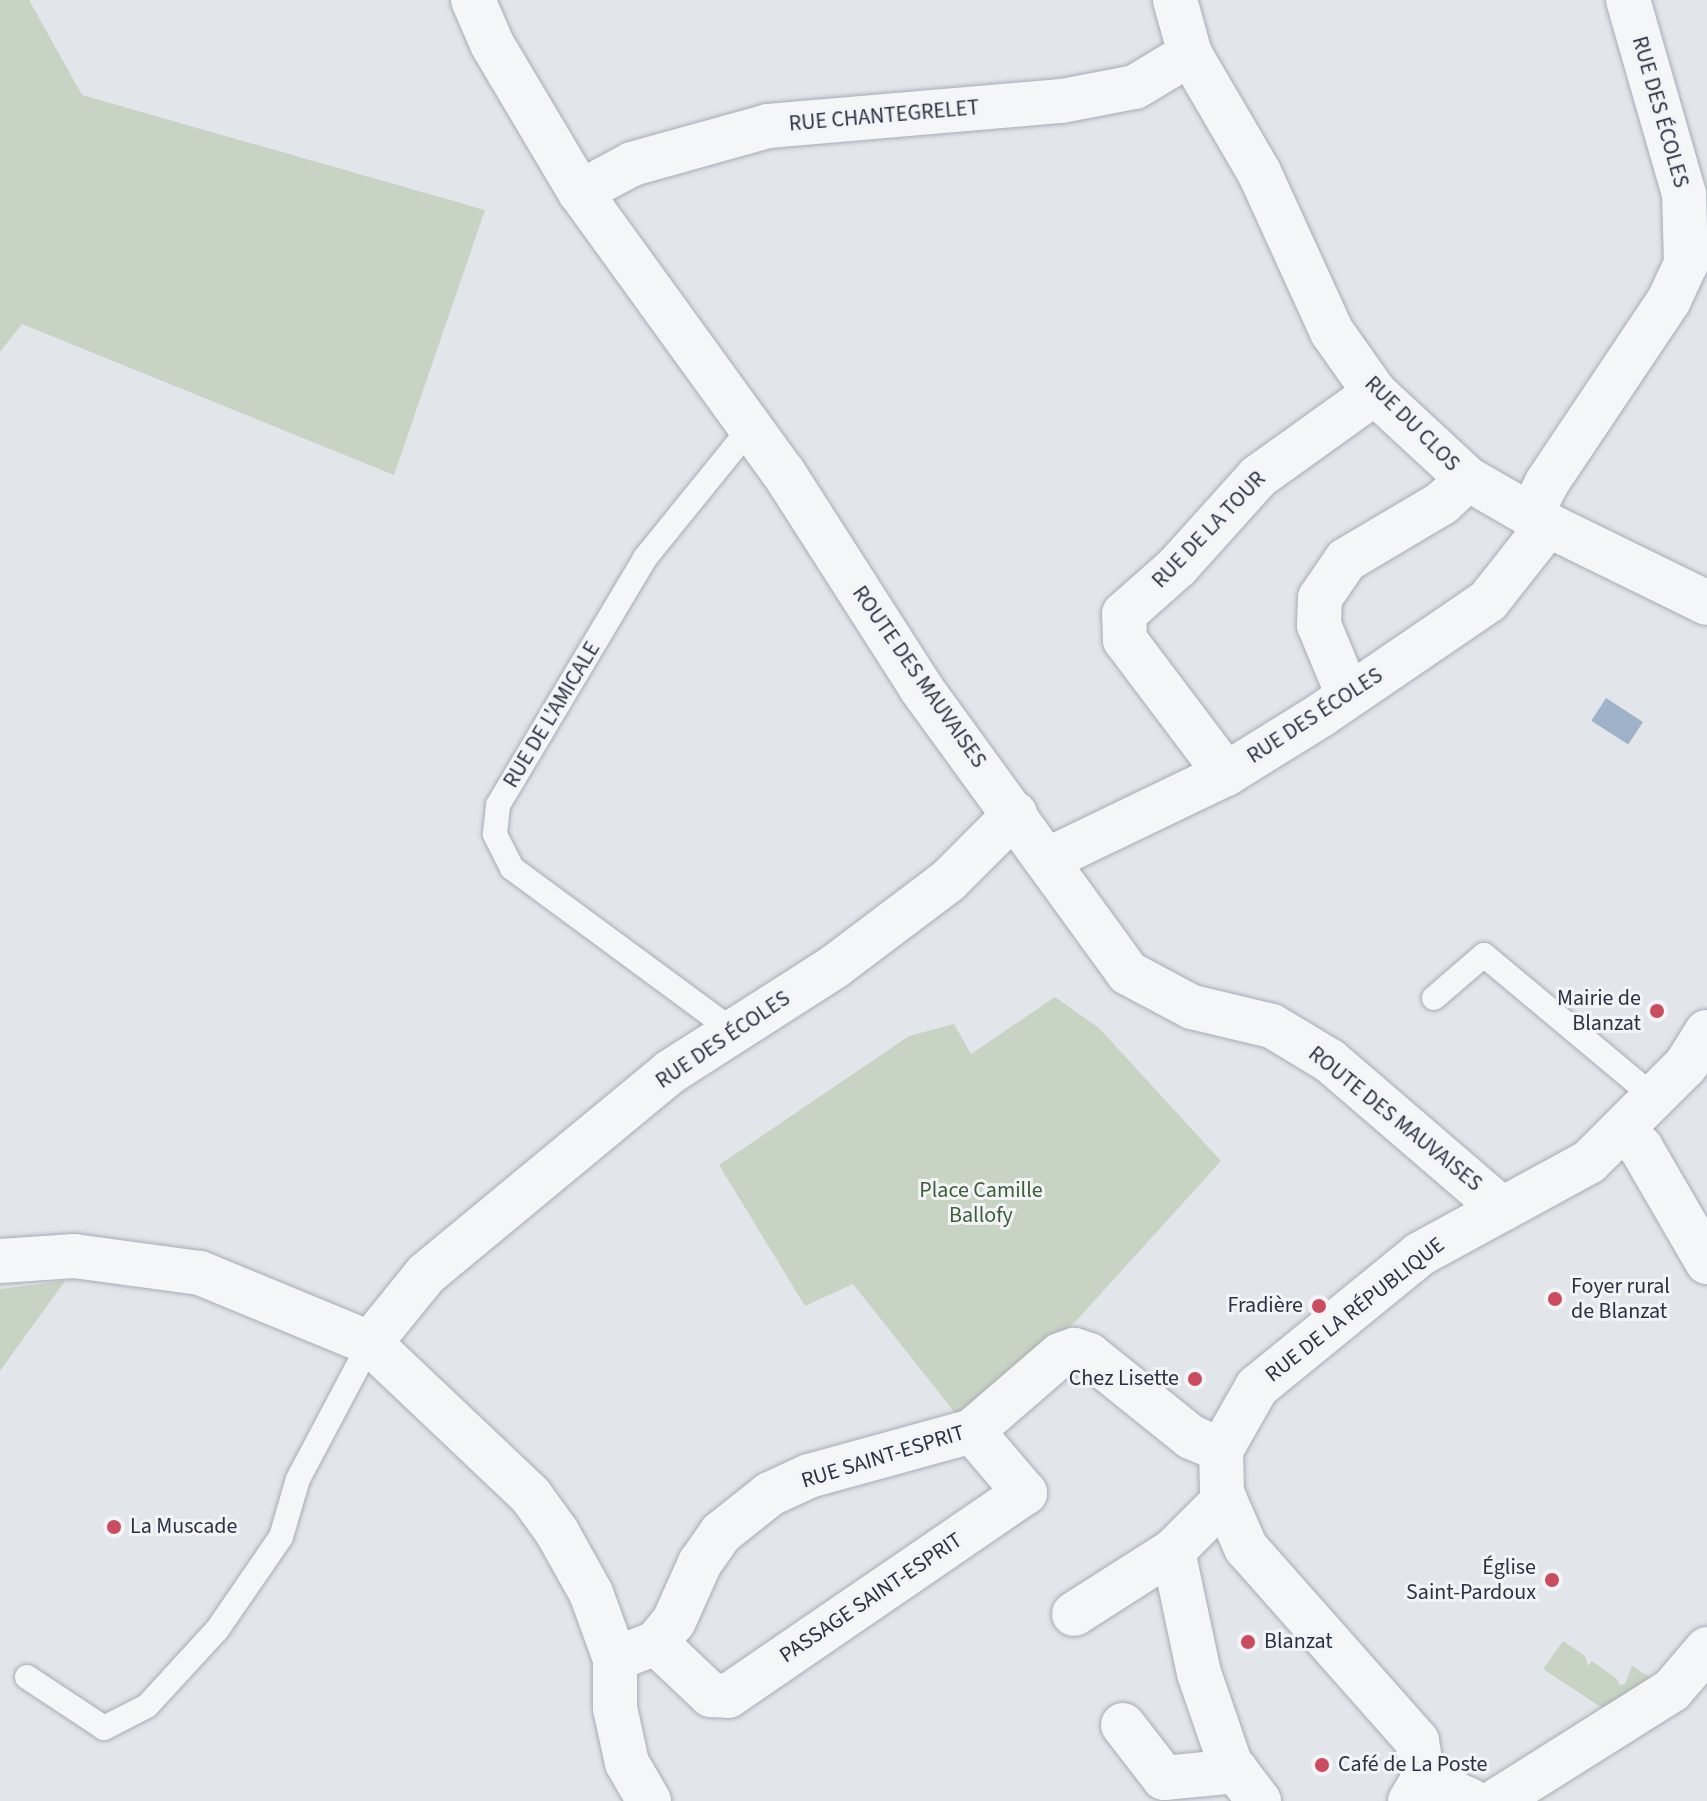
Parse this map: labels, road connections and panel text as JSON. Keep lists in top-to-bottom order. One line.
{"streets":{"street":["RUE DES ÉCOLES","RUE CHANTEGRELET","RUE DU CLOS","RUE DE LA TOUR","ROUTE DES MAUVAISES","RUE DE LA RÉPUBLIQUE","RUE SAINT-ESPRIT","PASSAGE SAINT-ESPRIT"],"lane":["RUE DE L'AMICALE"]},"crossings":[["RUE DES ÉCOLES","RUE DU CLOS"],["RUE DES ÉCOLES","RUE DE LA TOUR"],["RUE DES ÉCOLES","ROUTE DES MAUVAISES"],["RUE DES ÉCOLES","RUE DE L'AMICALE"],["RUE CHANTEGRELET","RUE DU CLOS"],["RUE CHANTEGRELET","ROUTE DES MAUVAISES"],["RUE DU CLOS","RUE DE LA TOUR"],["ROUTE DES MAUVAISES","RUE DE L'AMICALE"],["ROUTE DES MAUVAISES","RUE DE LA RÉPUBLIQUE"],["RUE DE LA RÉPUBLIQUE","RUE SAINT-ESPRIT"],["RUE SAINT-ESPRIT","PASSAGE SAINT-ESPRIT"]],"parks":["Place Camille Ballofy"],"places":["Mairie de Blanzat","Foyer rural de Blanzat","Fradière","Chez Lisette","La Muscade","Église Saint-Pardoux","Blanzat","Café de La Poste"]}
